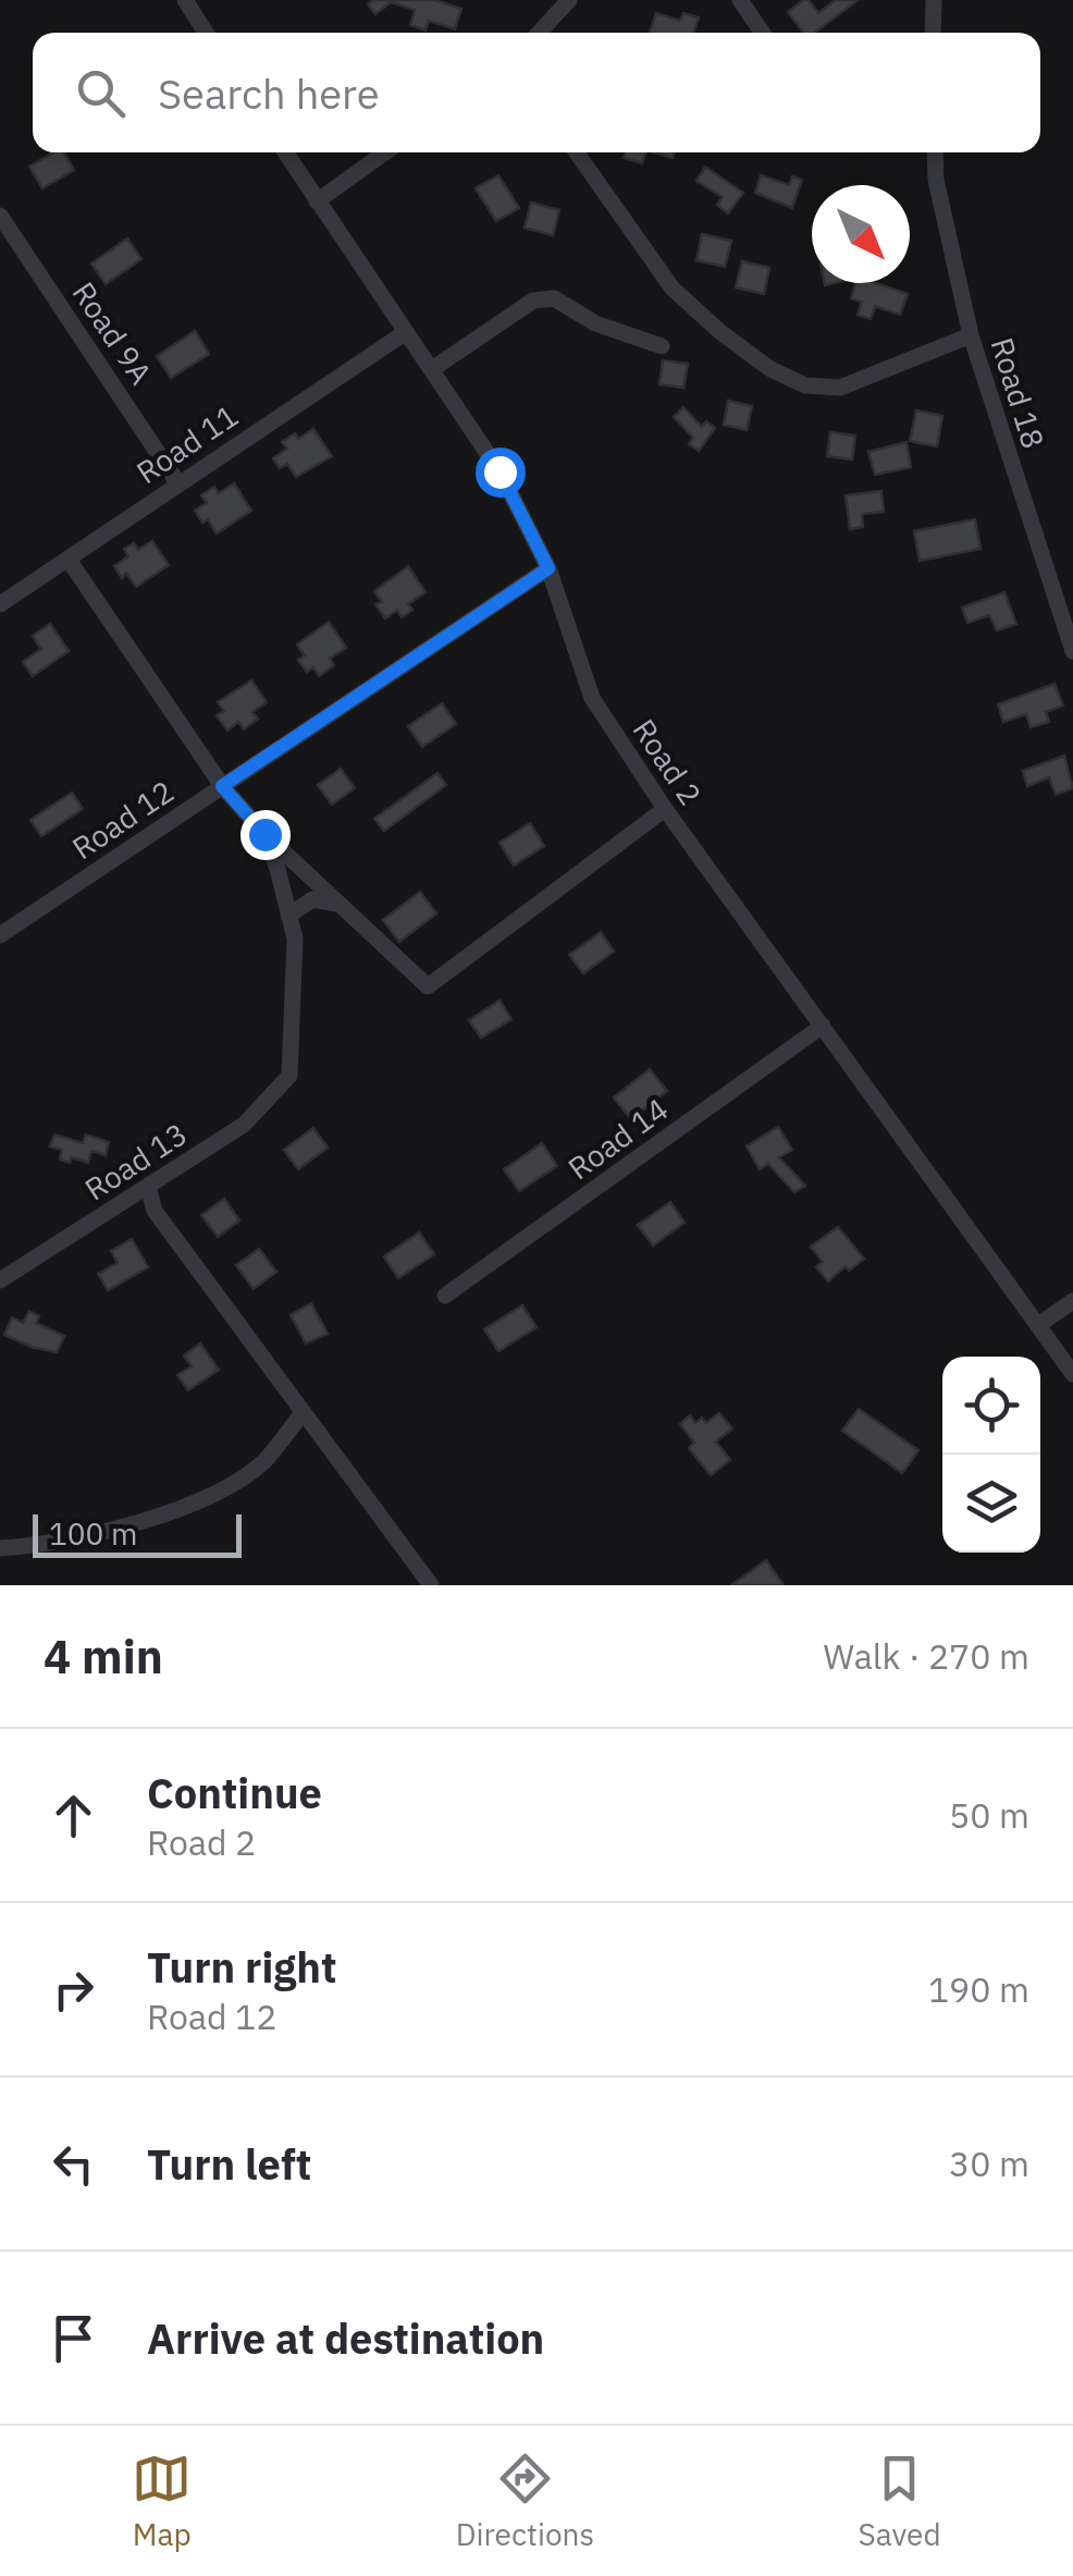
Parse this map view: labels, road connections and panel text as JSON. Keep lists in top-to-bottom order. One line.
{"streets":{"street":["Road 9A","Road 18","Road 11","Road 2","Road 12","Road 14","Road 13"]},"crossings":[["Road 9A","Road 11"],["Road 11","Road 2"],["Road 2","Road 12"],["Road 2","Road 14"]],"scale_bar":"100 m","north":"bottom right","page":{"search":"Search here","scale":"100 m","heading":["4 min","Walk · 270 m"],"list":[["Continue","Road 2","50 m"],["Turn right","Road 12","190 m"],["Turn left","30 m"],"Arrive at destination"],"nav":["Map","Directions","Saved"]}}
